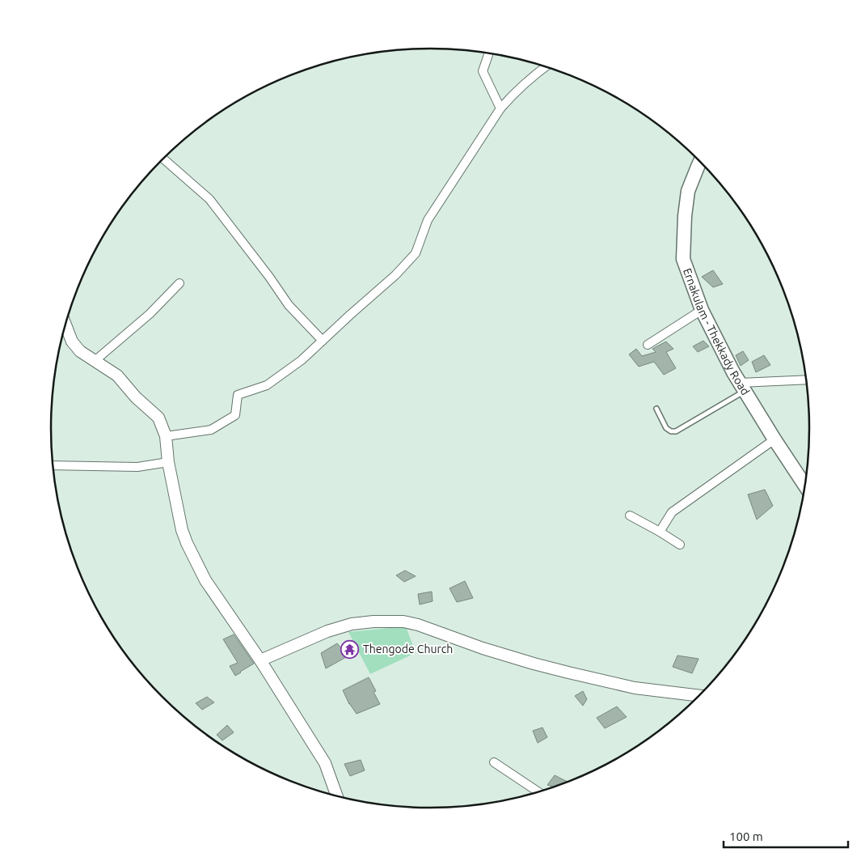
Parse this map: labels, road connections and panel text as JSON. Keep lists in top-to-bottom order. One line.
{"streets":{"main road":["Ernakulam - Thekkady Road"]},"places":{"temple":["Thengode Church"]},"scale_bar":"100 m"}
